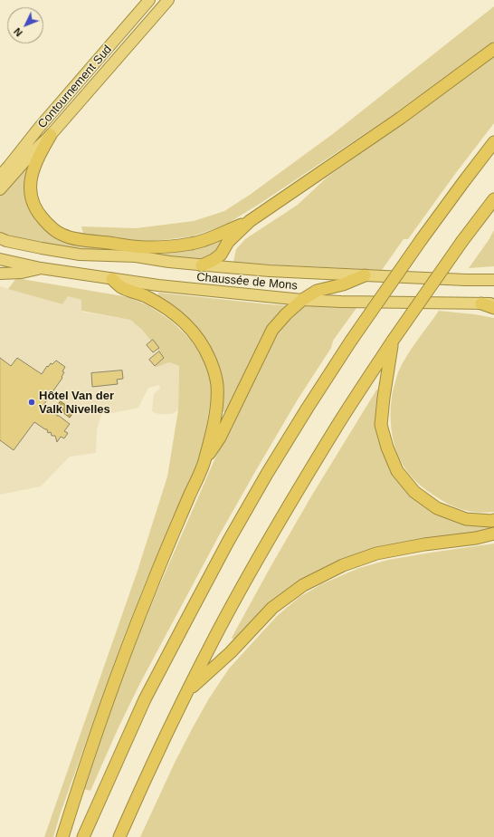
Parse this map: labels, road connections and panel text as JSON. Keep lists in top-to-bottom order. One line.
{"streets":{"highway":["Contournement Sud","Chaussée de Mons"]},"places":["Hôtel Van der Valk Nivelles"],"north":"bottom left"}
